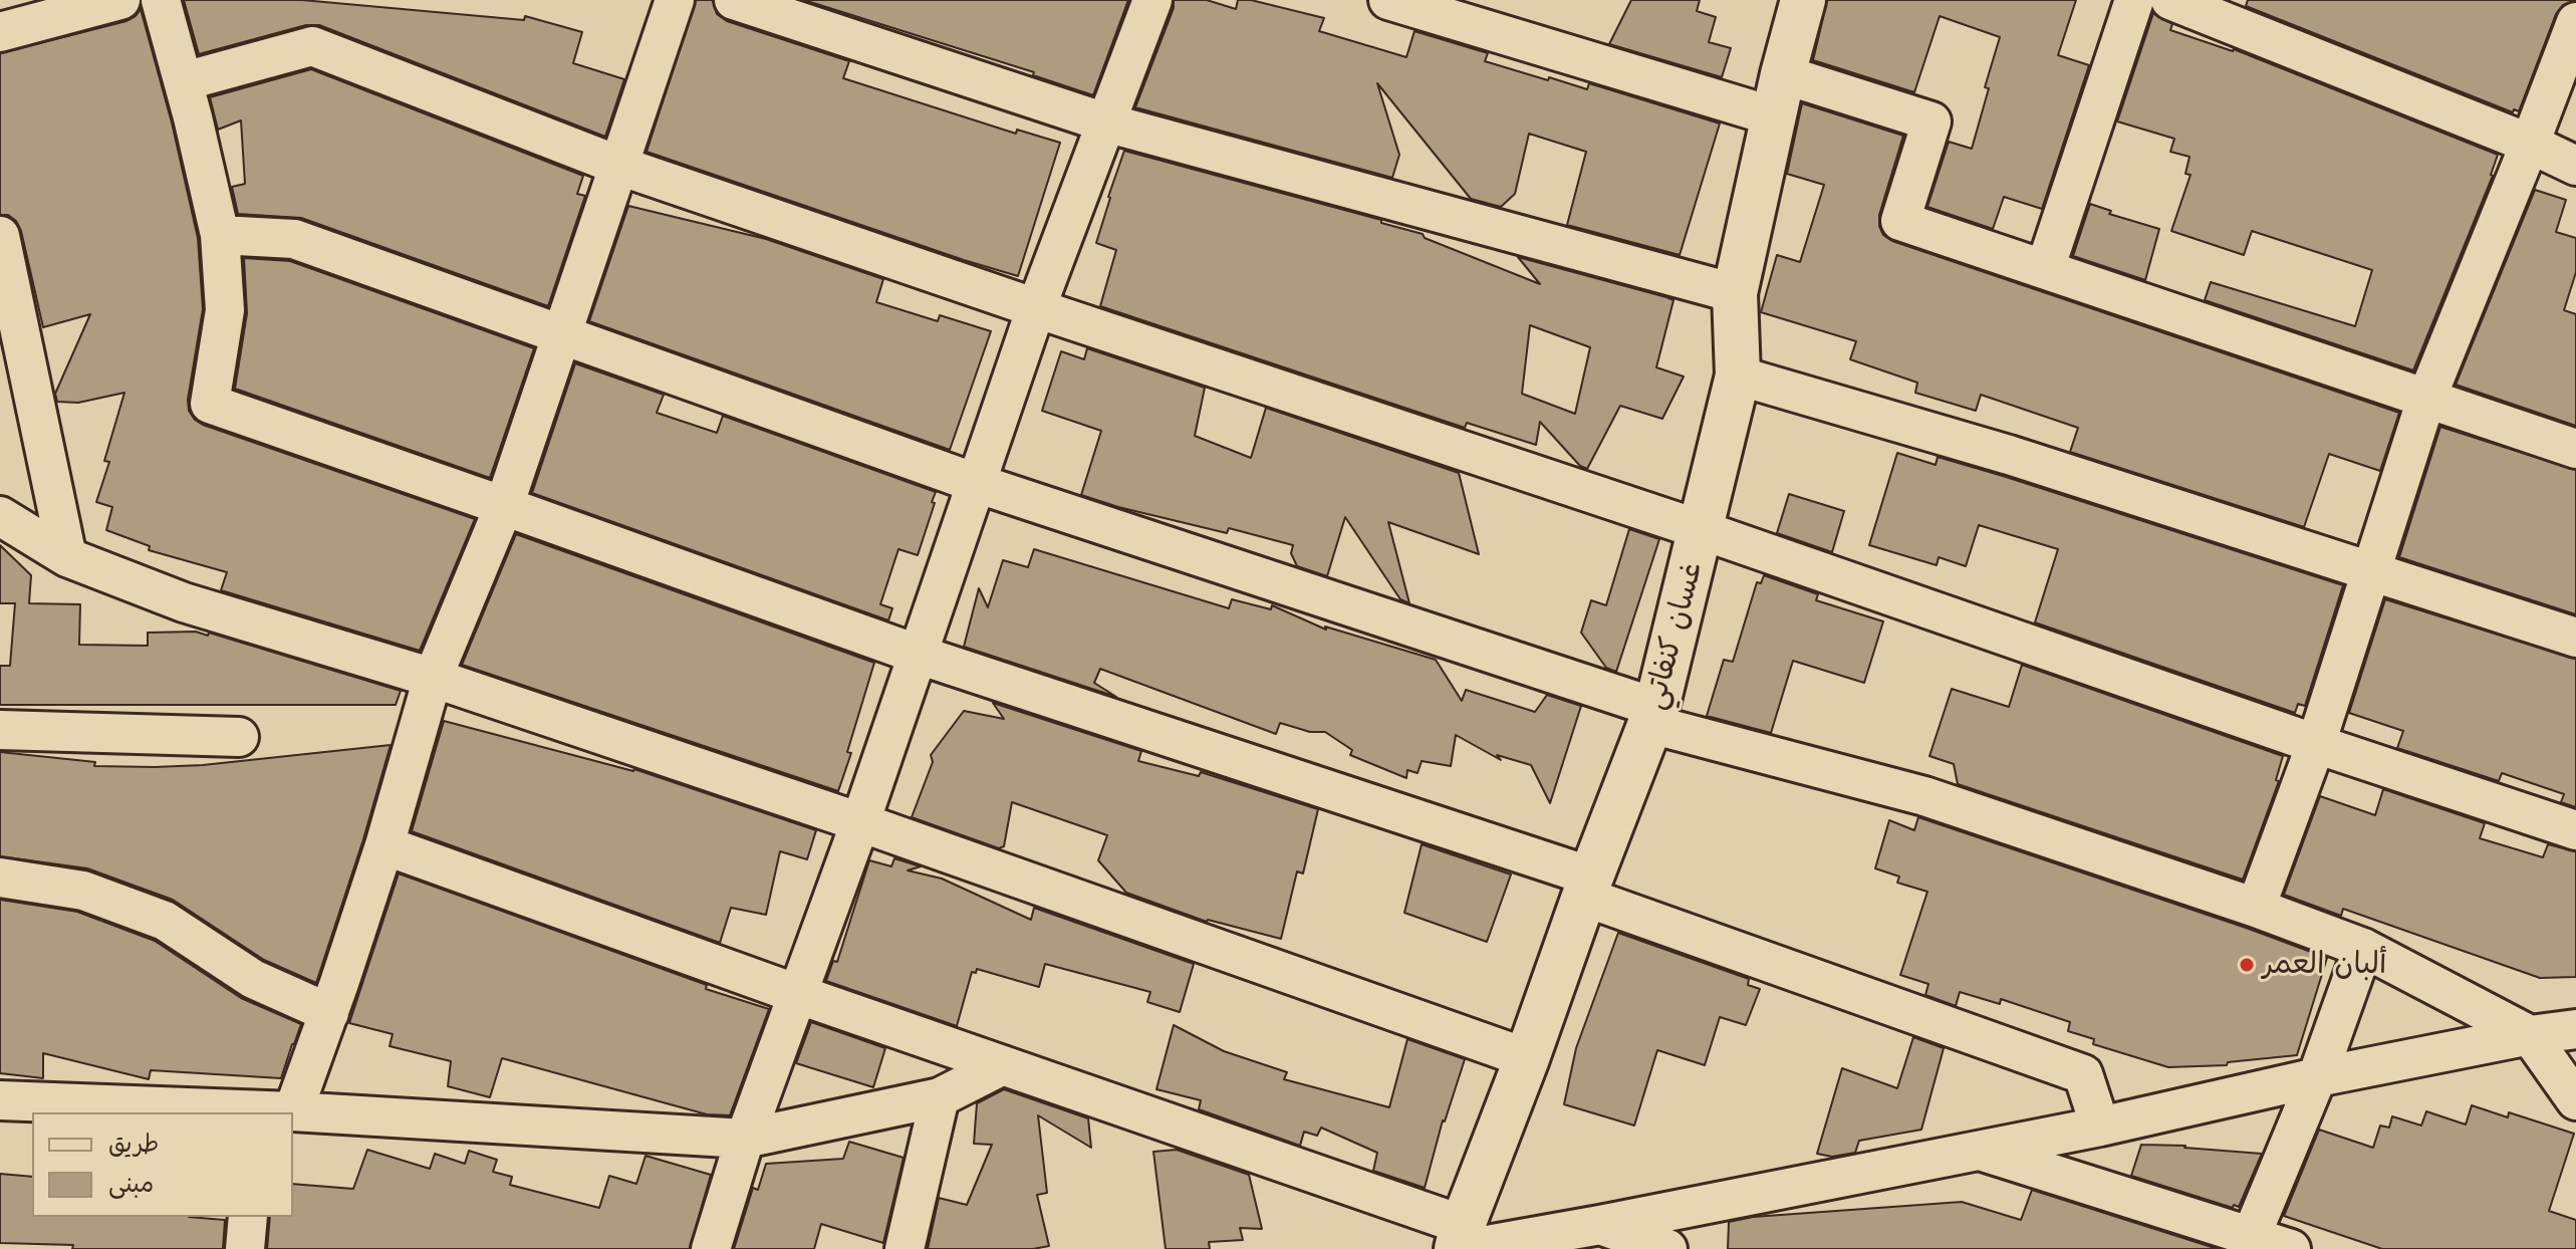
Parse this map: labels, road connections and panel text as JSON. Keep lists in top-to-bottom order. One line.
{"streets":{"street":["غسان كنفاتي"]},"places":["ألبان العمر"],"legend":["طريق","مبنى"]}
